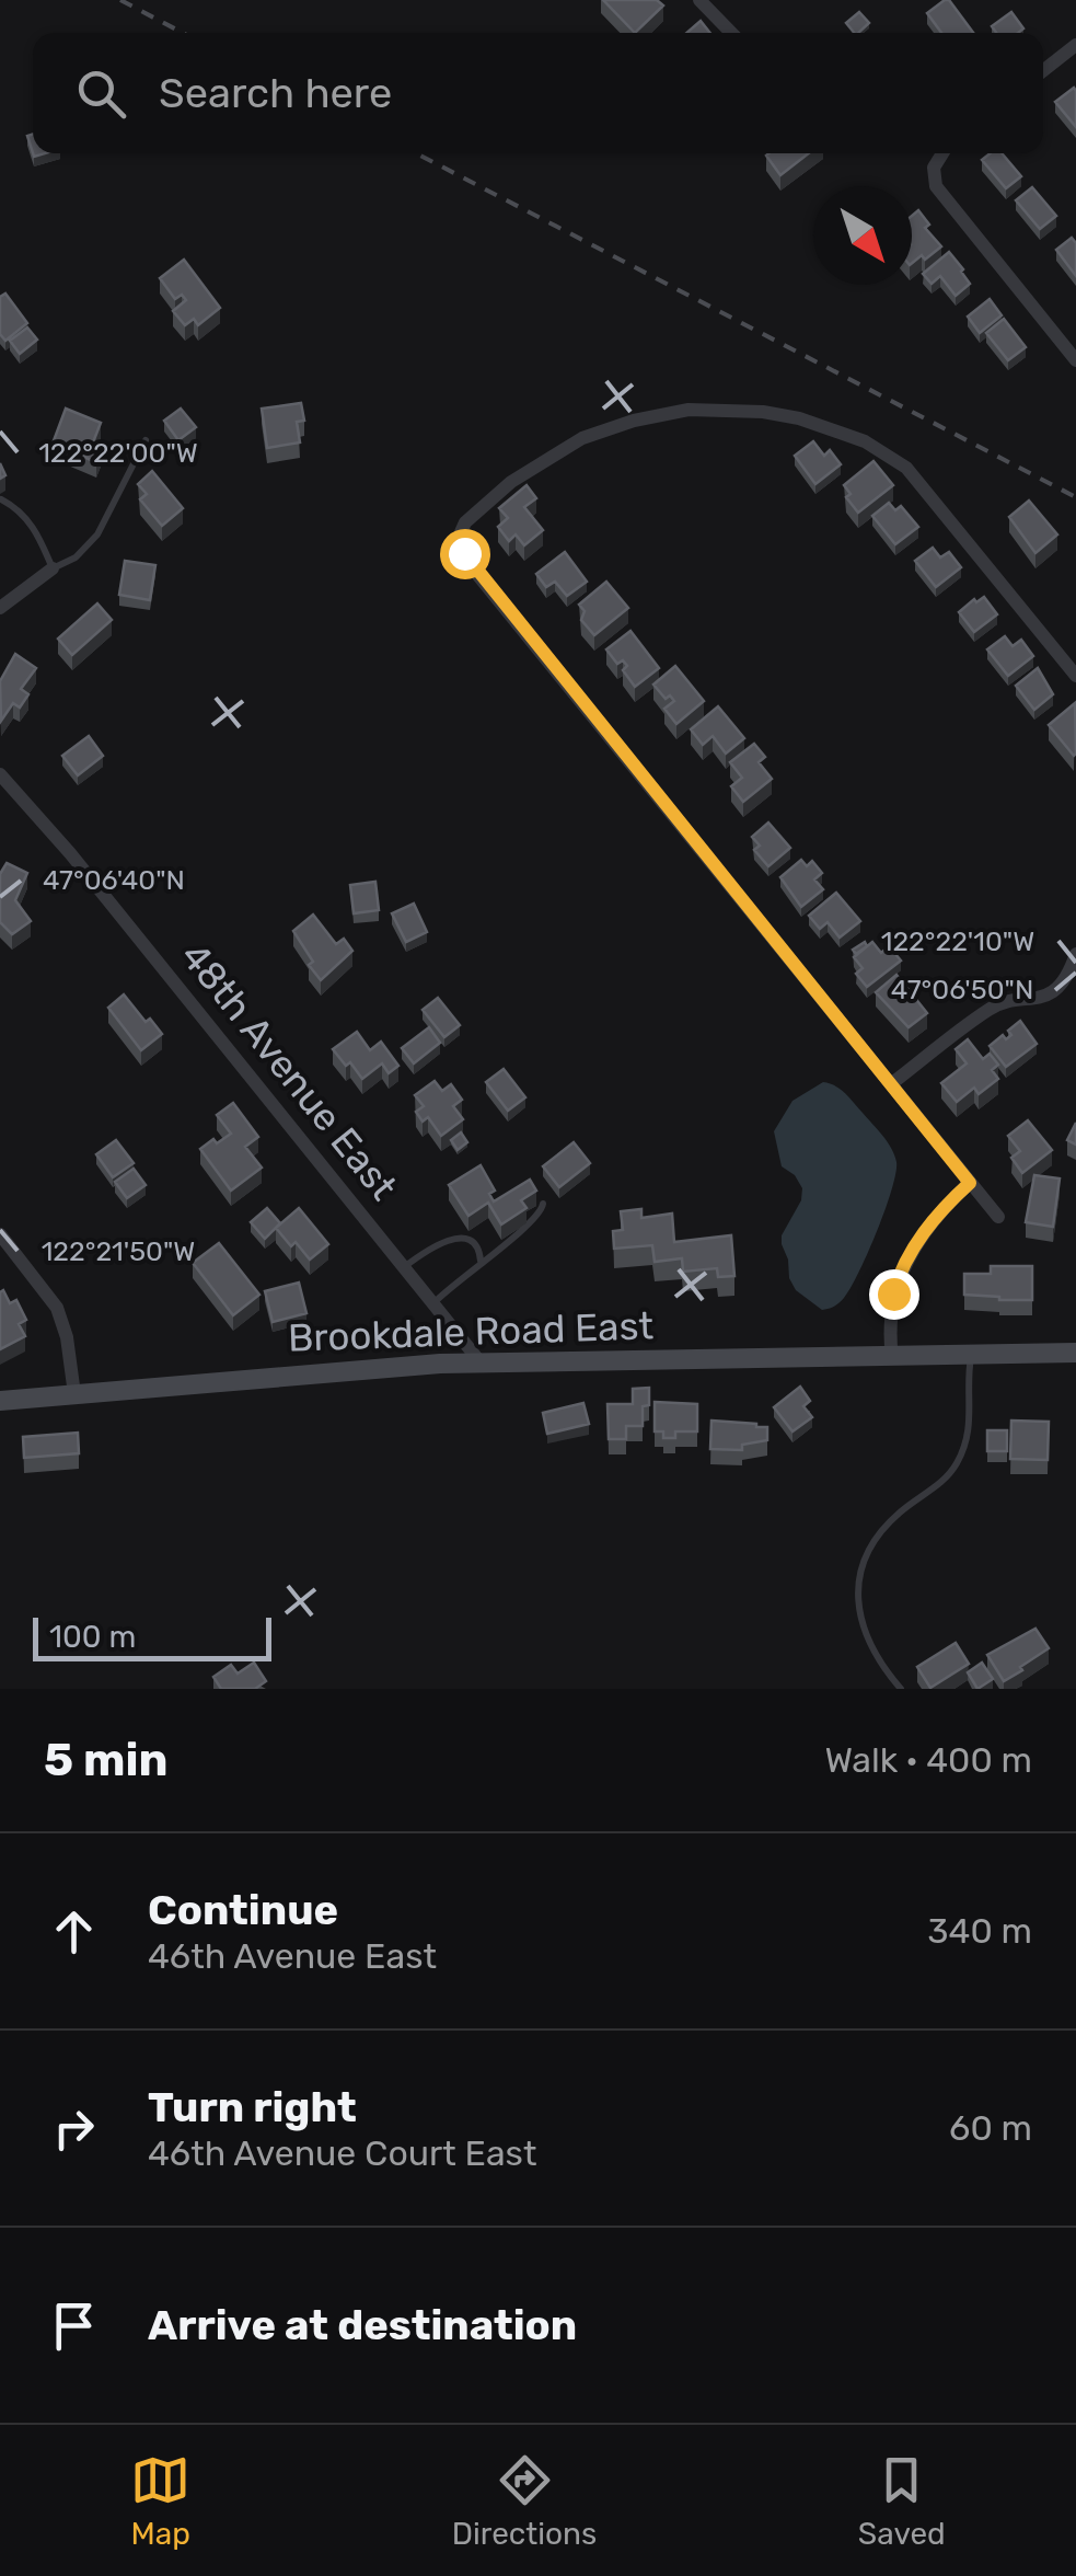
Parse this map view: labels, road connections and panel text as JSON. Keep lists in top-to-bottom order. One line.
{"streets":{"main road":["Brookdale Road East"],"street":["48th Avenue East"]},"crossings":[["48th Avenue East","Brookdale Road East"]],"scale_bar":"100 m","north":"bottom right","page":{"search":"Search here","scale":"100 m","heading":["5 min","Walk · 400 m"],"list":[["Continue","46th Avenue East","340 m"],["Turn right","46th Avenue Court East","60 m"],"Arrive at destination"],"nav":["Map","Directions","Saved"]},"coordinates":["122°22'00\"W","47°06'40\"N","122°22'10\"W","47°06'50\"N","122°21'50\"W"]}
